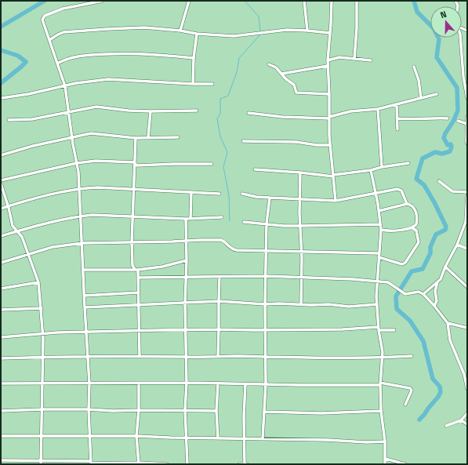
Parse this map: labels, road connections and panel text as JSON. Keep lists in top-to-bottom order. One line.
{"north":"top"}
